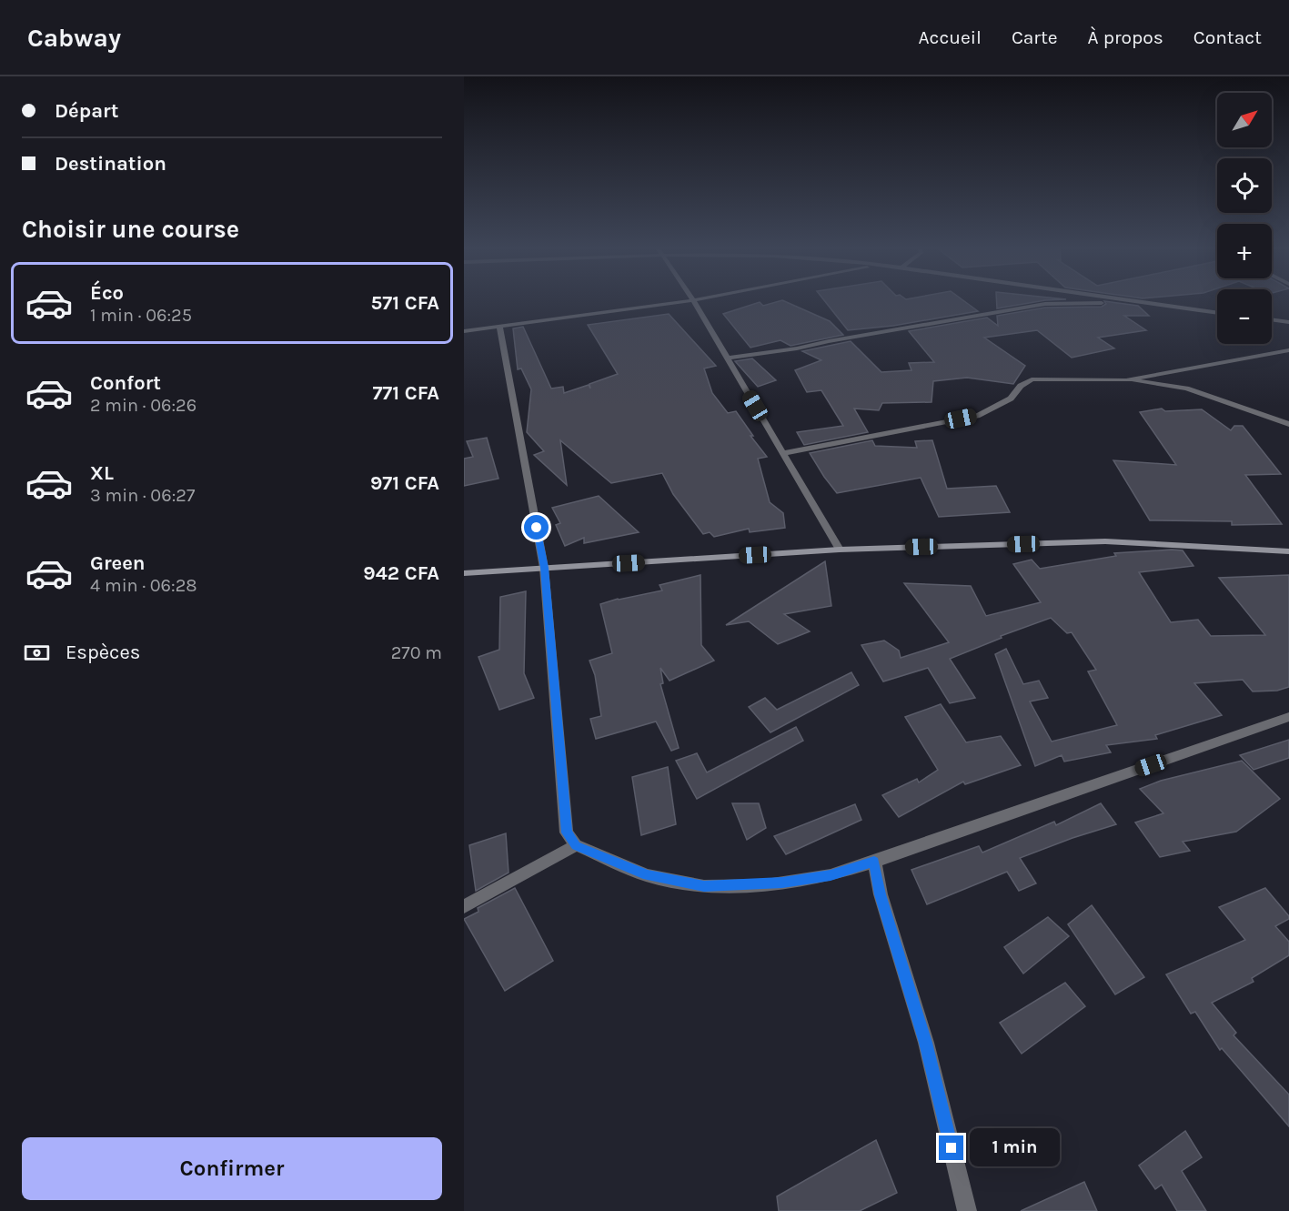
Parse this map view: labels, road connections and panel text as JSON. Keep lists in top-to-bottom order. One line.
{"north":"top right","page":{"header":"Cabway","nav":["Accueil","Carte","À propos","Contact"],"banner":["Départ","Destination"],"map_buttons":["+","−"],"heading":"Choisir une course","list":[{"name":"Éco","note":"1 min · 06:25","value":"571 CFA"},{"name":"Confort","note":"2 min · 06:26","value":"771 CFA"},{"name":"XL","note":"3 min · 06:27","value":"971 CFA"},{"name":"Green","note":"4 min · 06:28","value":"942 CFA"}],"pay":["Espèces","270 m"],"buttons":"Confirmer","bubble":"1 min"}}
